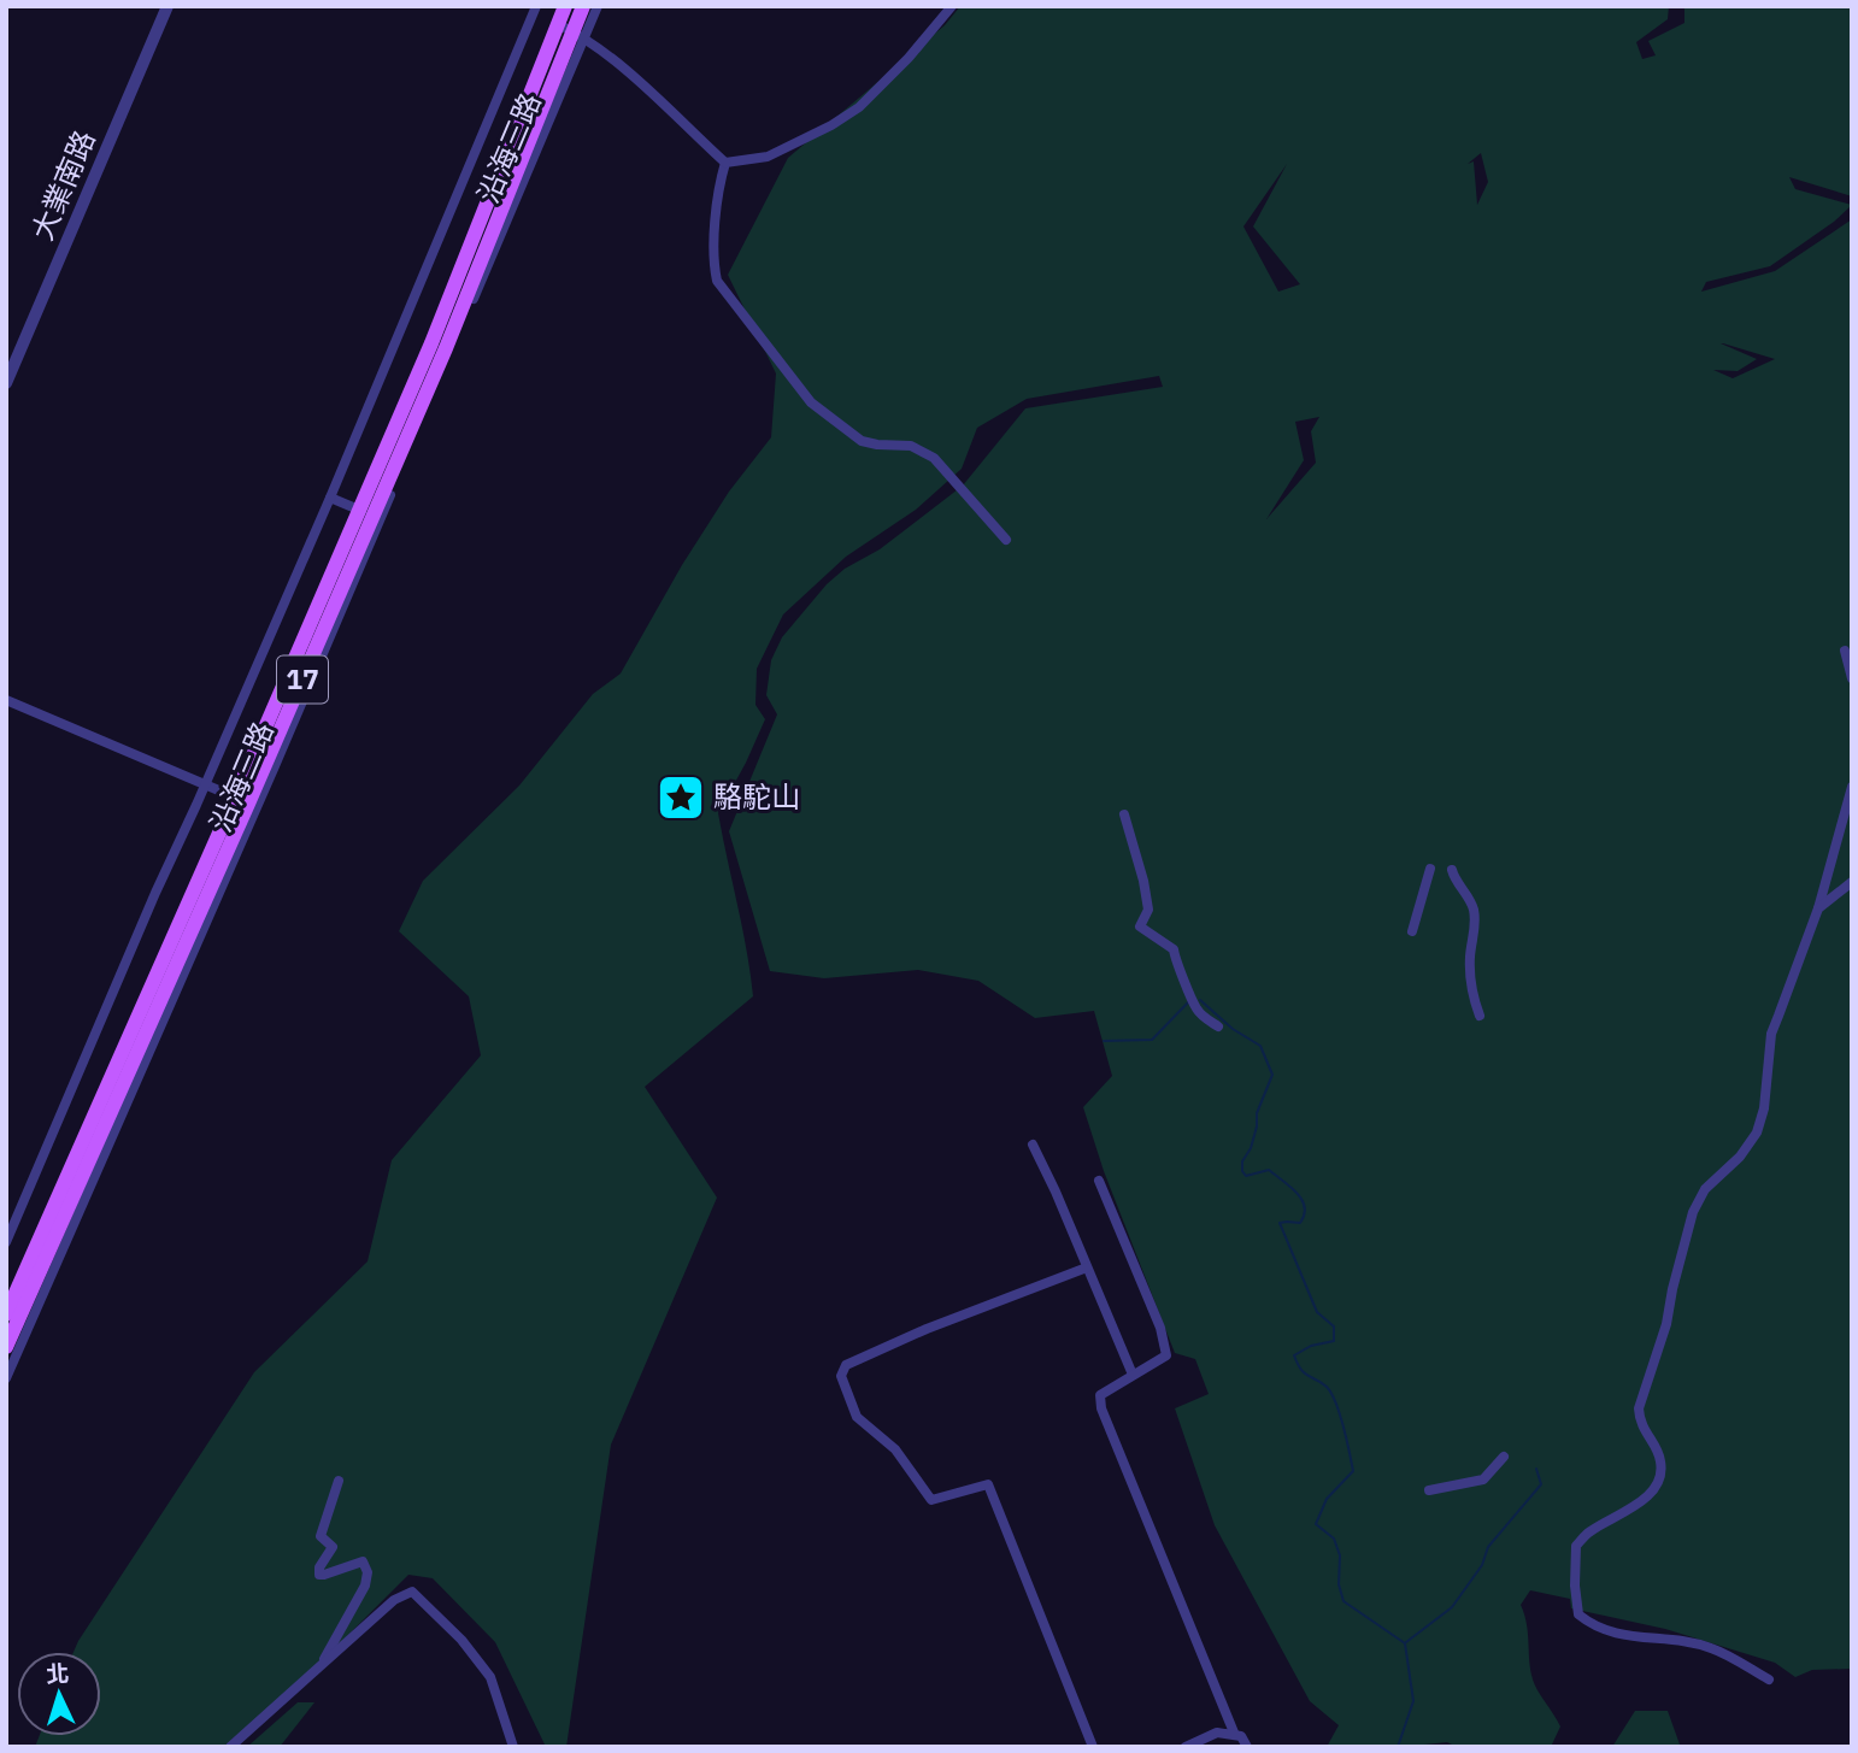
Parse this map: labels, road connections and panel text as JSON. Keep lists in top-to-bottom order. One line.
{"streets":{"main road":["沿海三路","17"],"street":["大業南路"]},"places":{"place":["駱駝山"]},"north":"top"}
